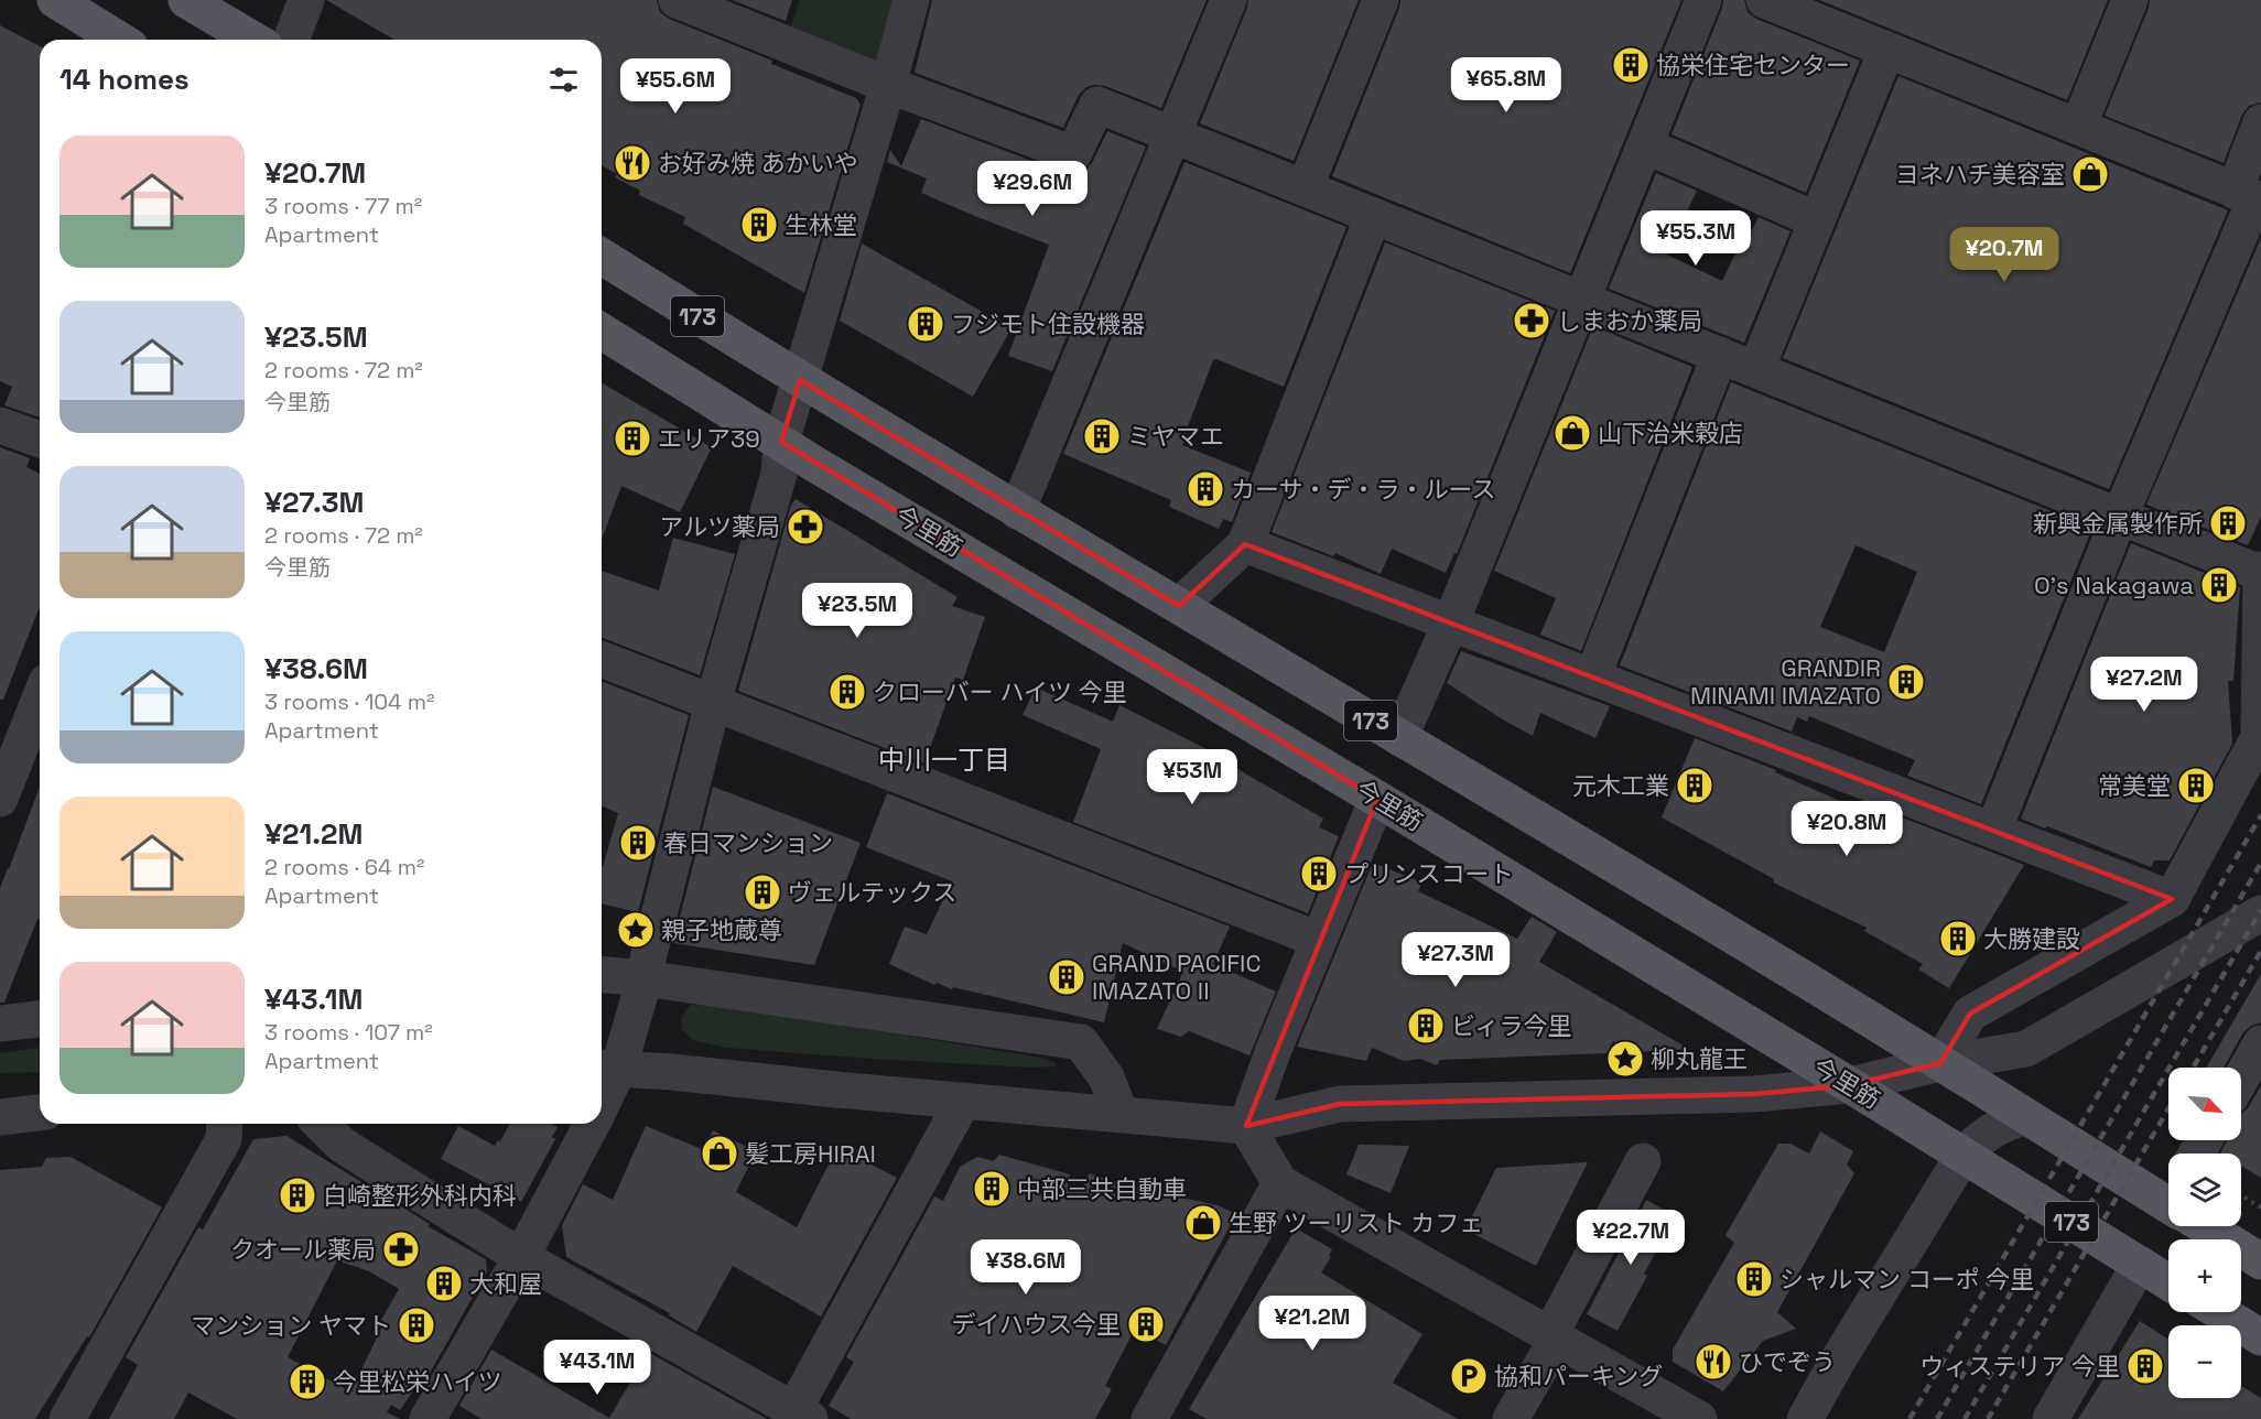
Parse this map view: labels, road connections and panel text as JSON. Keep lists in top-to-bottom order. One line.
{"streets":{"main road":["173","今里筋"]},"districts":["中川一丁目"],"places":{"building":["協栄住宅センター","生林堂","フジモト住設機器","ミヤマエ","エリア39","カーサ・デ・ラ・ルース","新興金属製作所","O's Nakagawa","GRANDIR MINAMI IMAZATO","クローバー ハイツ 今里","元木工業","常美堂","春日マンション","プリンスコート","ヴェルテックス","大勝建設","GRAND PACIFIC IMAZATO II","ビィラ今里","中部三共自動車","白崎整形外科内科","シャルマン コーポ 今里","大和屋","デイハウス今里","マンション ヤマト","ウィステリア 今里","今里松栄ハイツ"],"restaurant":["お好み焼 あかいや","ひでぞう"],"shop":["ヨネハチ美容室","山下治米穀店","髪工房HIRAI","生野 ツーリスト カフェ"],"pharmacy":["しまおか薬局","アルツ薬局","クオール薬局"],"place":["親子地蔵尊","柳丸龍王"],"parking":["協和パーキング"]},"north":"bottom right","page":{"heading":"14 homes","price":["¥65.8M","¥55.6M","¥29.6M","¥55.3M","¥20.7M","¥23.5M","¥27.2M","¥53M","¥20.8M","¥27.3M","¥22.7M","¥38.6M","¥21.2M","¥43.1M"],"list":[{"name":"¥20.7M","note":"3 rooms · 77 m² · Apartment"},{"name":"¥23.5M","note":"2 rooms · 72 m² · 今里筋"},{"name":"¥27.3M","note":"2 rooms · 72 m² · 今里筋"},{"name":"¥38.6M","note":"3 rooms · 104 m² · Apartment"},{"name":"¥21.2M","note":"2 rooms · 64 m² · Apartment"},{"name":"¥43.1M","note":"3 rooms · 107 m² · Apartment"}],"map_buttons":["+","−"]}}
